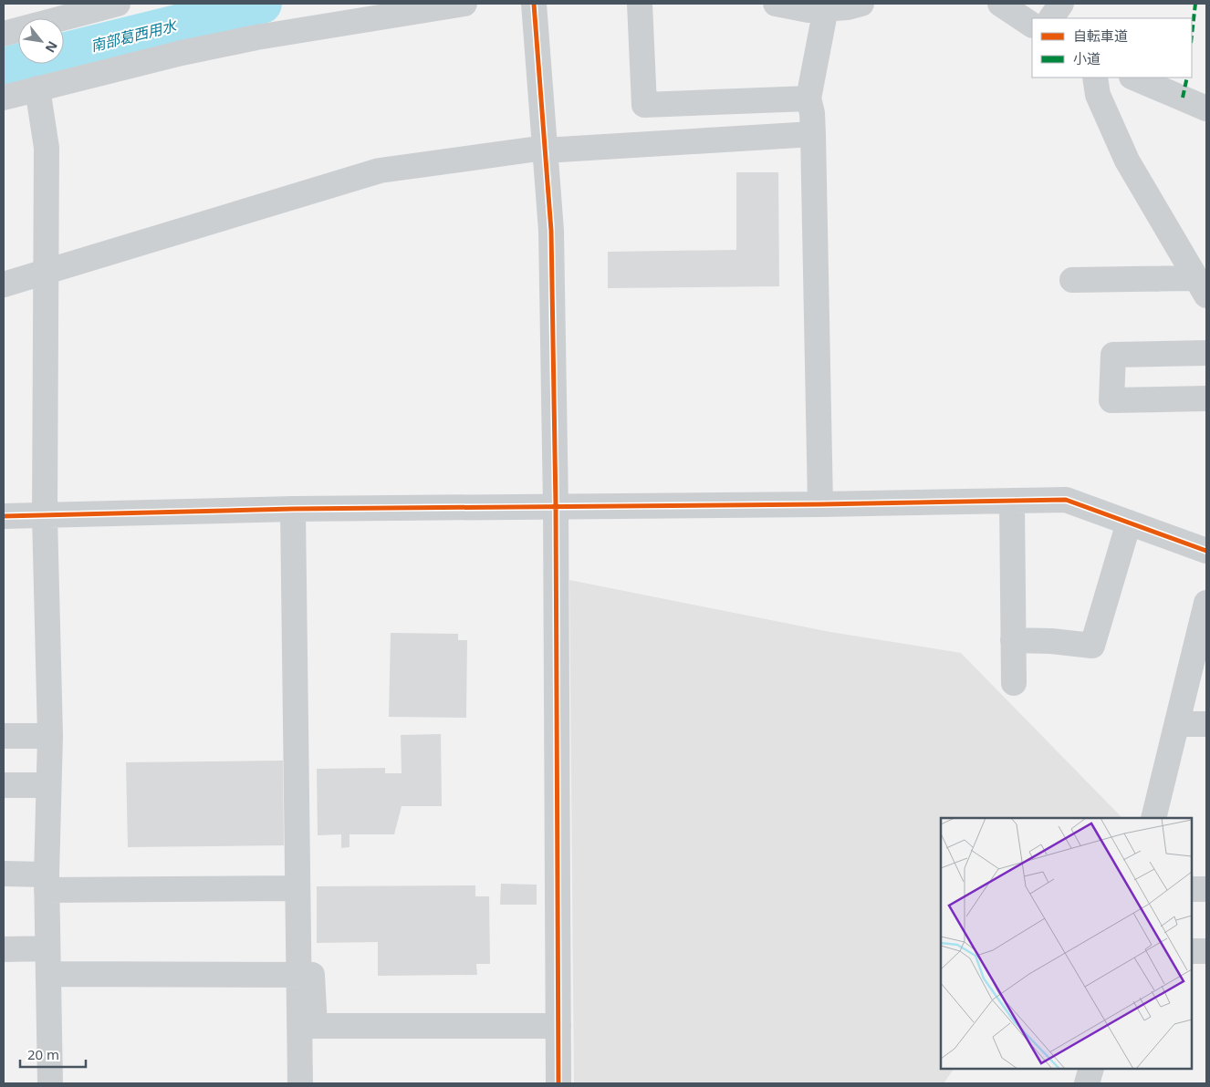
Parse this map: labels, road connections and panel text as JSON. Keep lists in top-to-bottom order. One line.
{"water":["南部葛西用水"],"legend":["自転車道","小道"],"scale_bar":"20 m","north":"bottom right"}
